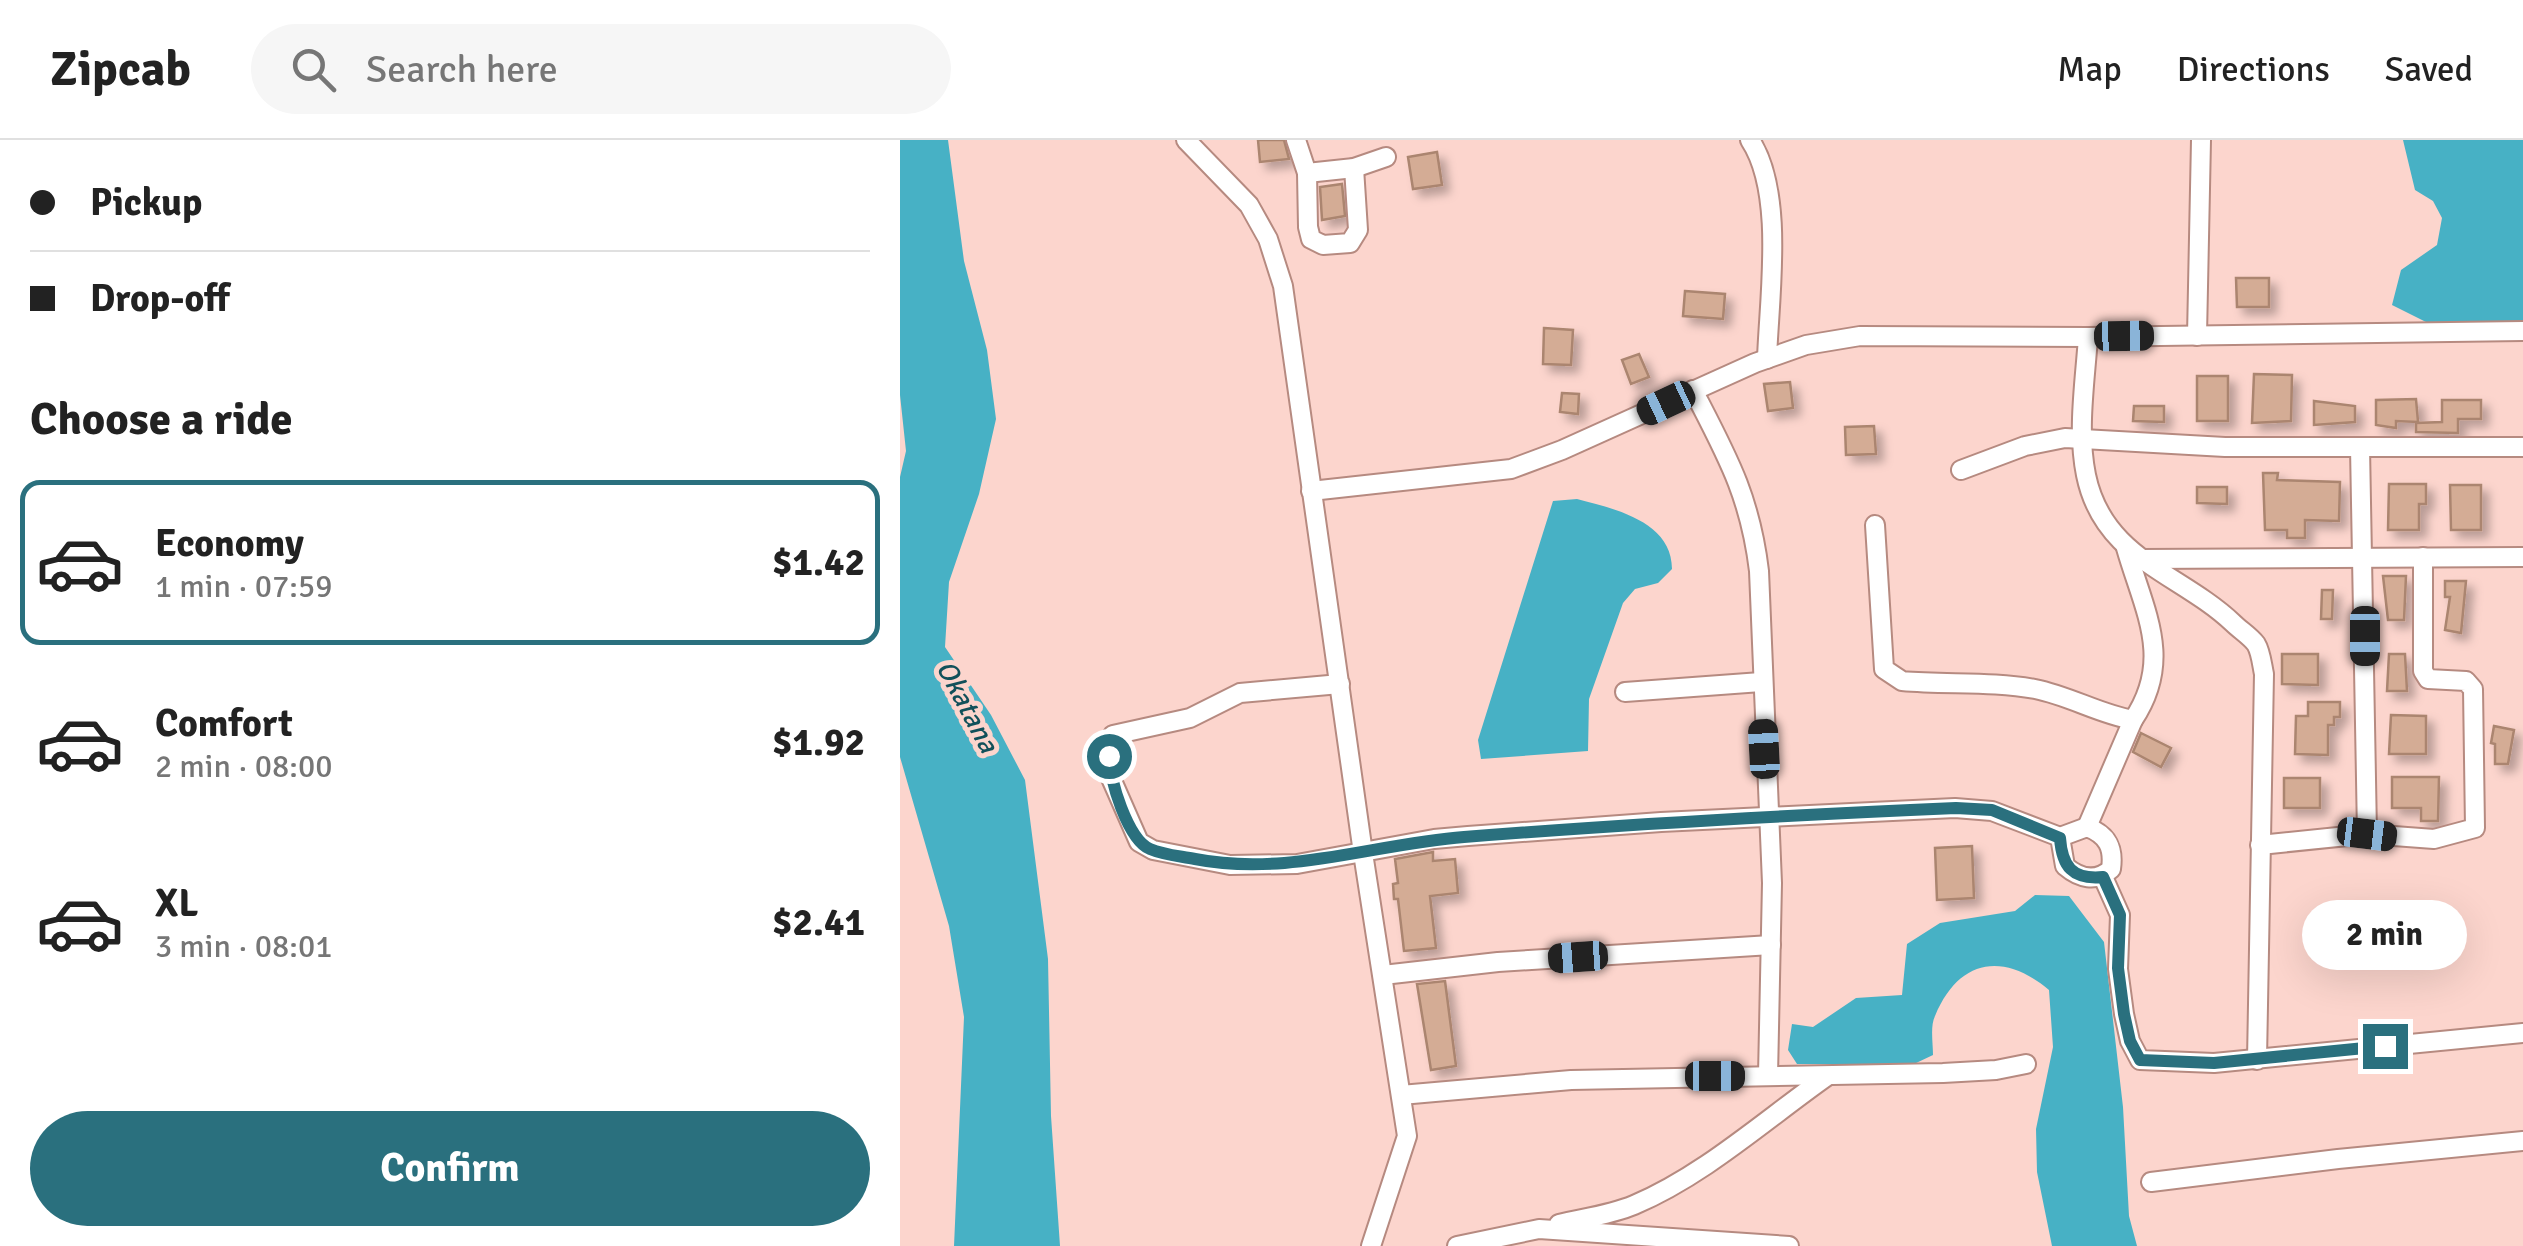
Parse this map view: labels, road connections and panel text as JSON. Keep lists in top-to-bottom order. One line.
{"water":["Okatana"],"page":{"header":"Zipcab","search":"Search here","nav":["Map","Directions","Saved"],"banner":["Pickup","Drop-off"],"heading":"Choose a ride","list":[{"name":"Economy","note":"1 min · 07:59","value":"$1.42"},{"name":"Comfort","note":"2 min · 08:00","value":"$1.92"},{"name":"XL","note":"3 min · 08:01","value":"$2.41"}],"bubble":"2 min","buttons":"Confirm"}}
